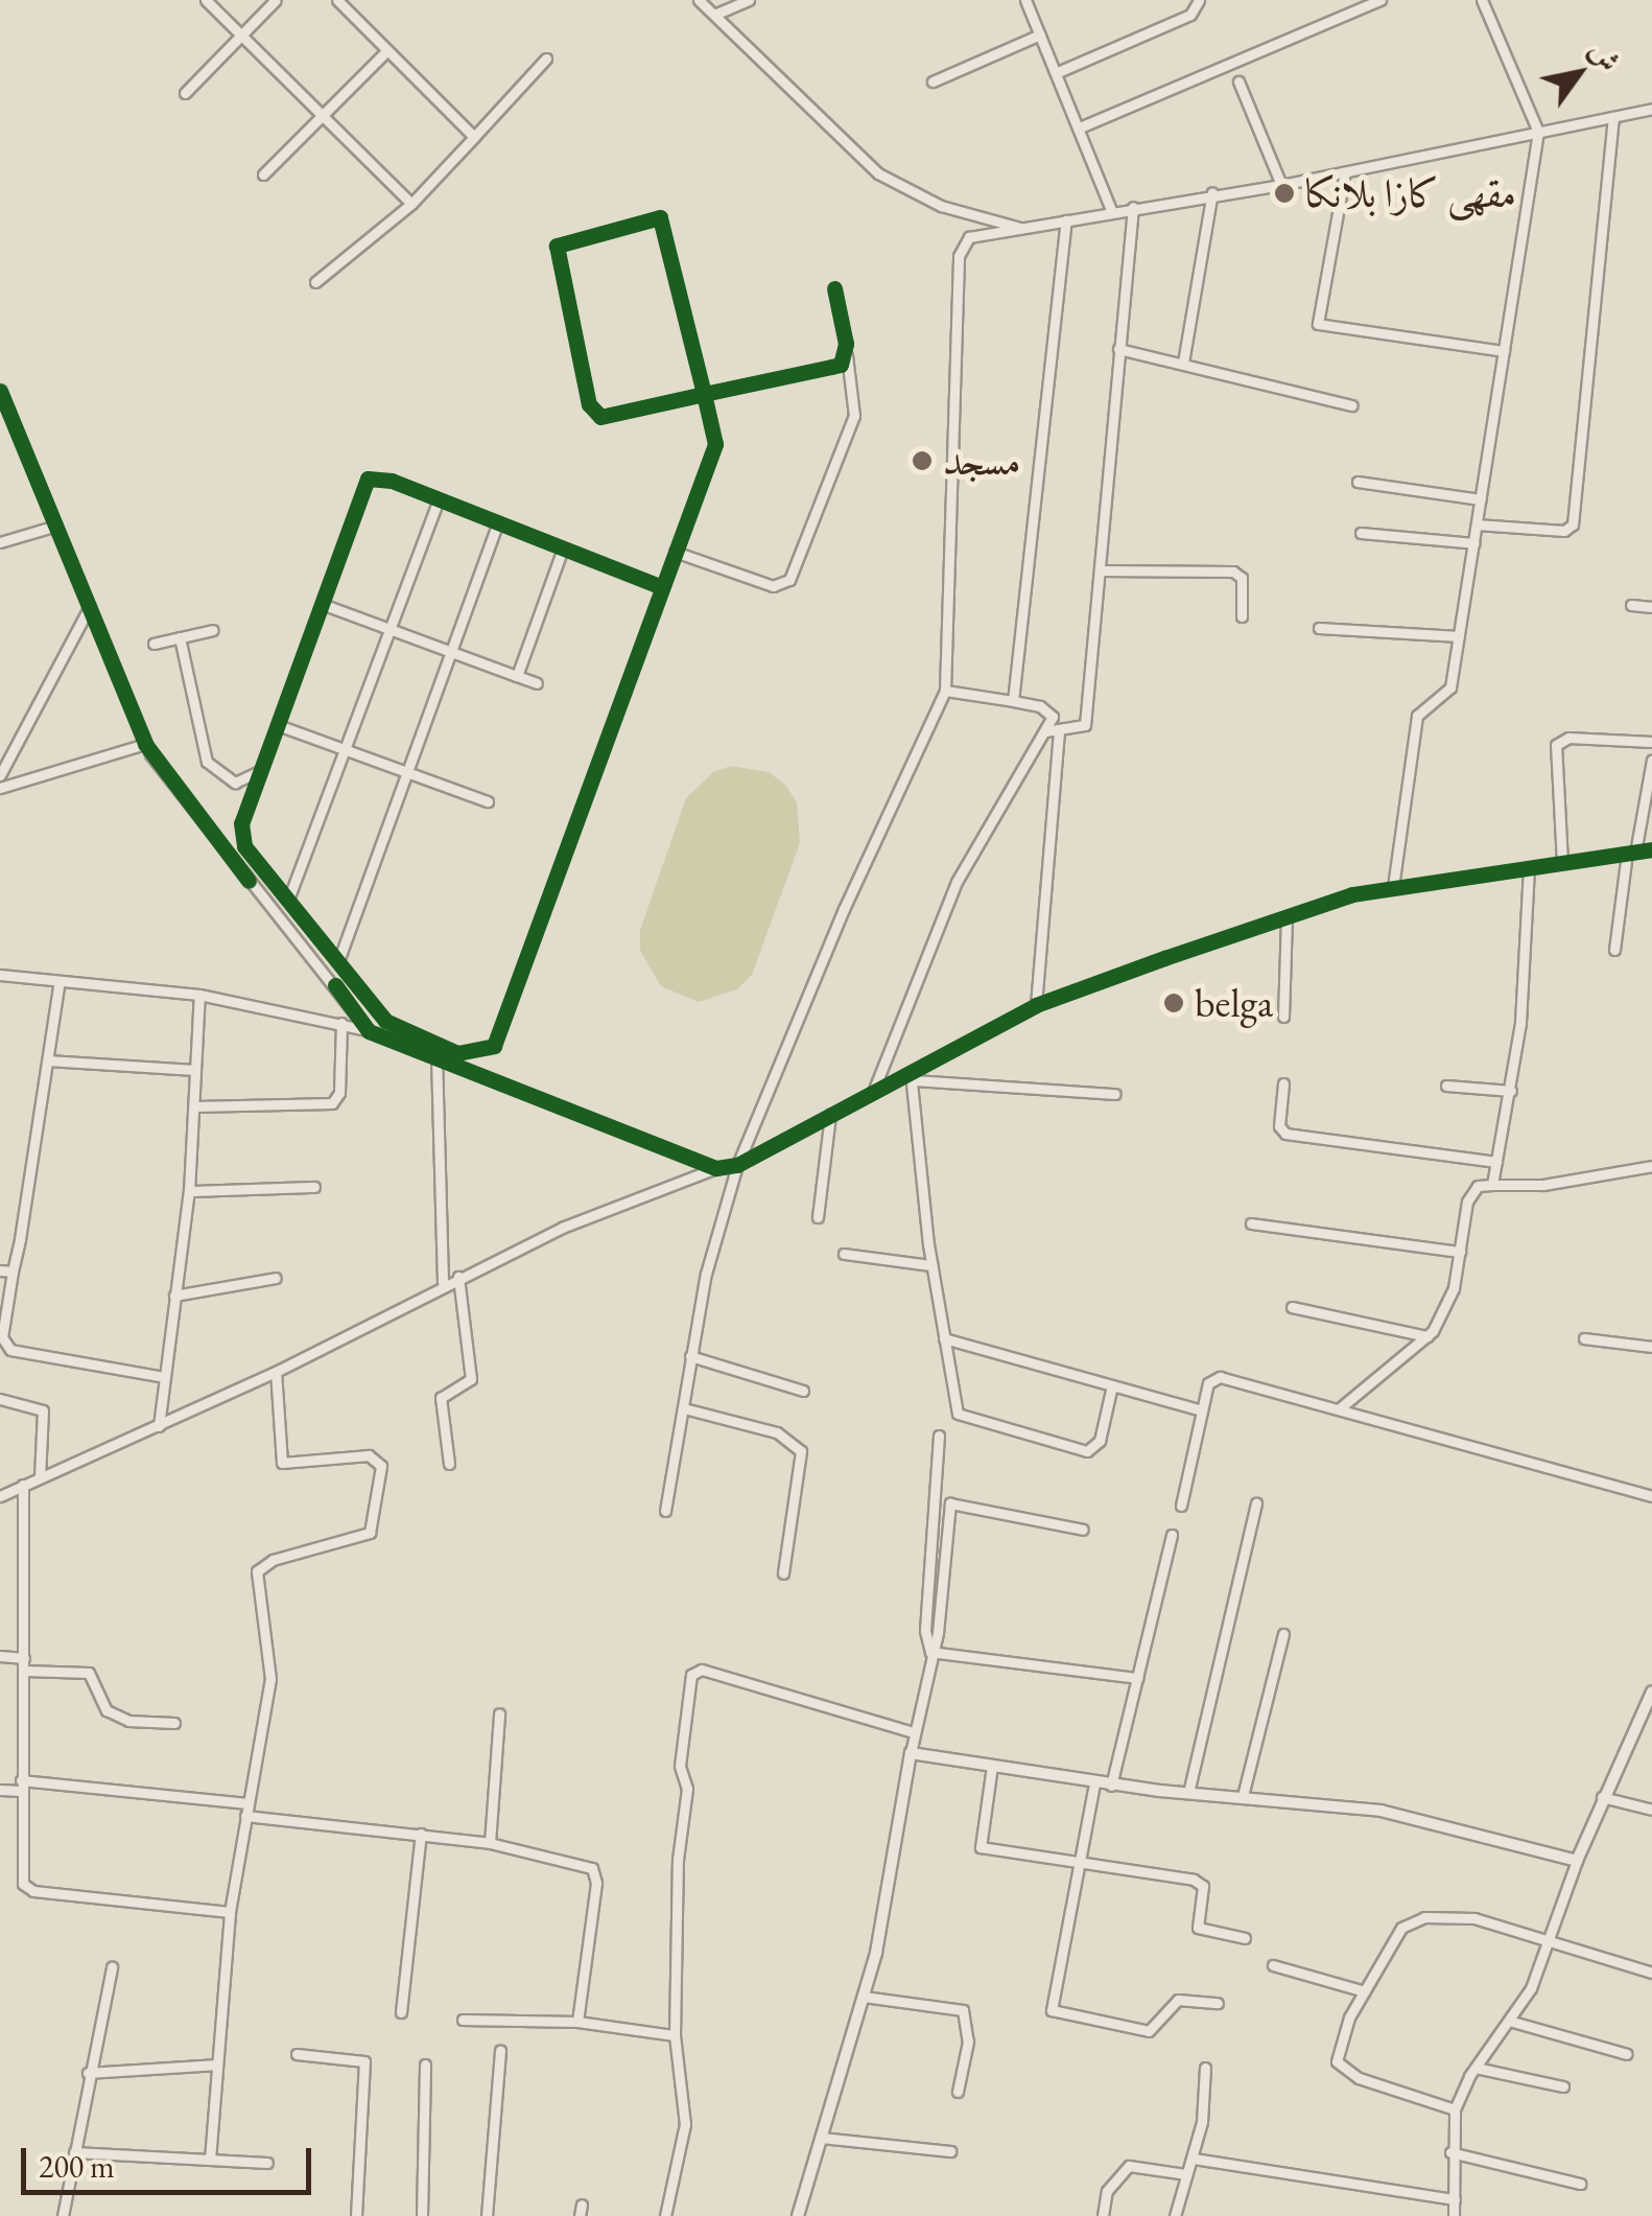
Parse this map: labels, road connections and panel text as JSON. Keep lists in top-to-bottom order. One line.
{"places":["مقهى كازا بلانكا","مسجد","belga"],"scale_bar":"200 m","north":"top right"}
